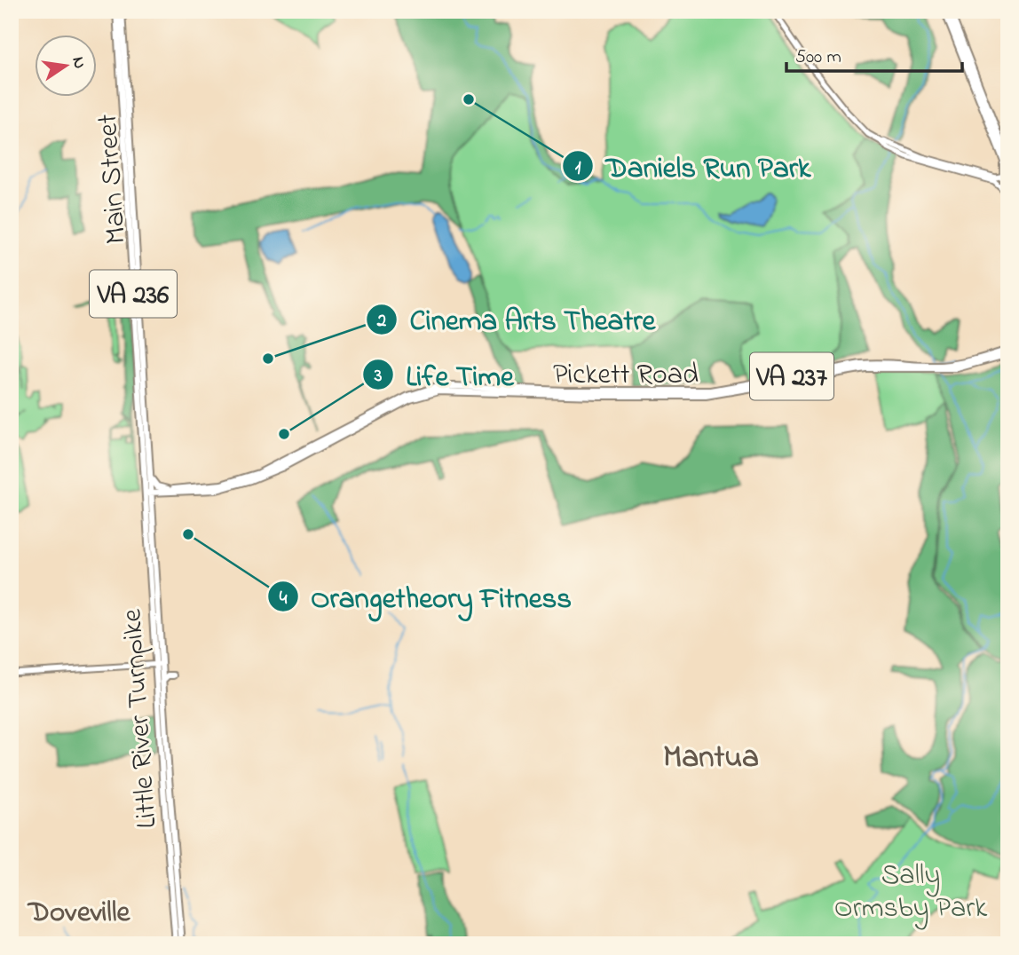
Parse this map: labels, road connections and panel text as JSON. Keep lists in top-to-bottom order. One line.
{"streets":{"main road":["Main Street","VA 236","Pickett Road","VA 237","Little River Turnpike"]},"crossings":[["Main Street","Pickett Road"],["Main Street","Little River Turnpike"],["Pickett Road","Little River Turnpike"]],"districts":["Mantua","Doveville"],"parks":["Sally Ormsby Park"],"places":["Daniels Run Park","Cinema Arts Theatre","Life Time","Orangetheory Fitness"],"scale_bar":"500 m","north":"right"}
